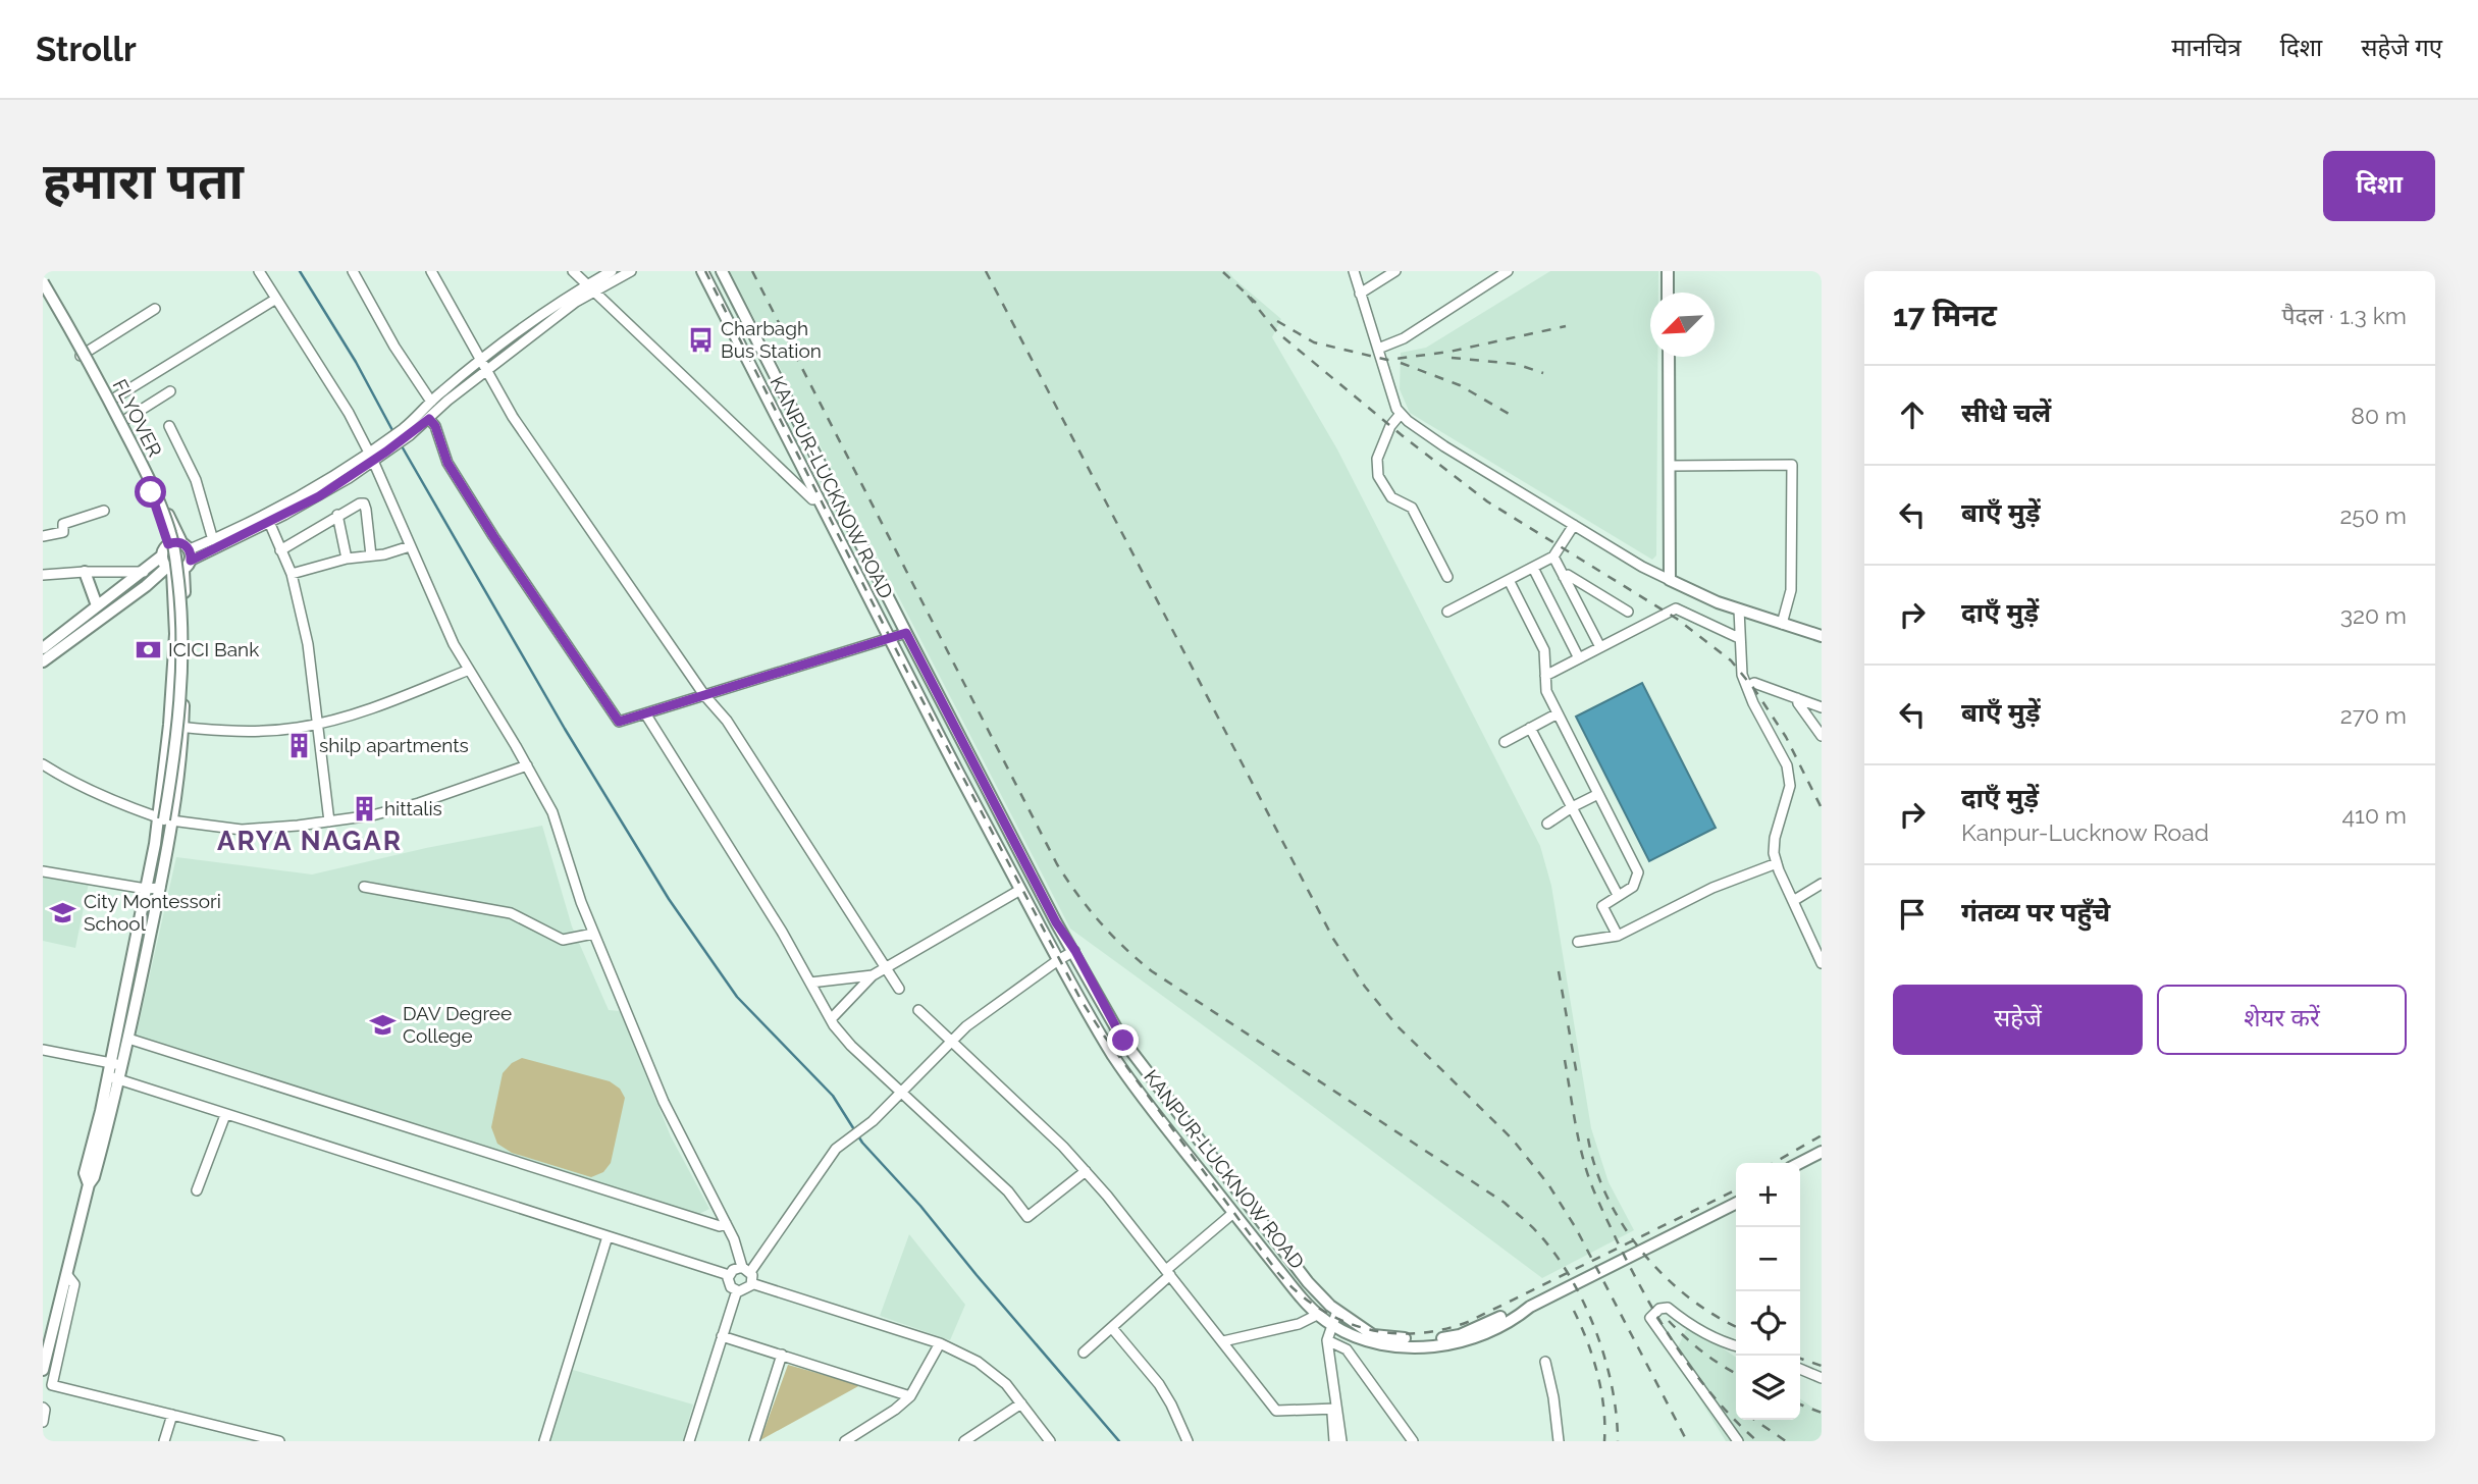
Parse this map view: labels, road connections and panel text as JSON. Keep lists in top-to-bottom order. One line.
{"streets":{"main road":["FLYOVER","KANPUR-LUCKNOW ROAD"]},"districts":["ARYA NAGAR"],"places":{"bus stop":["Charbagh Bus Station"],"bank":["ICICI Bank"],"building":["shilp apartments","hittalis"],"school or university":["City Montessori School","DAV Degree College"]},"north":"bottom left","page":{"header":"Strollr","nav":["मानचित्र","दिशा","सहेजे गए"],"buttons":["दिशा",["सहेजें","शेयर करें"]],"title":"हमारा पता","heading":["17 मिनट","पैदल · 1.3 km"],"list":[["सीधे चलें","80 m"],["बाएँ मुड़ें","250 m"],["दाएँ मुड़ें","320 m"],["बाएँ मुड़ें","270 m"],["दाएँ मुड़ें","Kanpur-Lucknow Road","410 m"],"गंतव्य पर पहुँचे"],"map_buttons":["+","−"]}}
